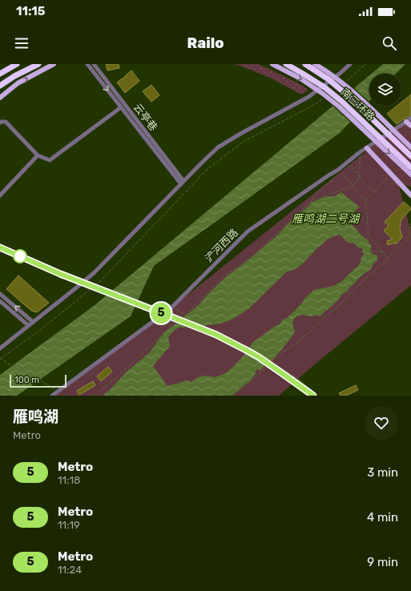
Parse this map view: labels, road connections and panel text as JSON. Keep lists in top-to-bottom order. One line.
{"streets":{"highway":["南三环路"],"street":["云亭巷","浐河西路"]},"water":["雁鸣湖二号湖"],"lines":["metro line 5"],"scale_bar":"100 m","page":{"status":"11:15","header":"Railo","on_map":"5","scale":"100 m","heading":["雁鸣湖","Metro"],"list":[{"mark":"5","name":"Metro","note":"11:18","value":"3 min"},{"mark":"5","name":"Metro","note":"11:19","value":"4 min"},{"mark":"5","name":"Metro","note":"11:24","value":"9 min"}]}}
